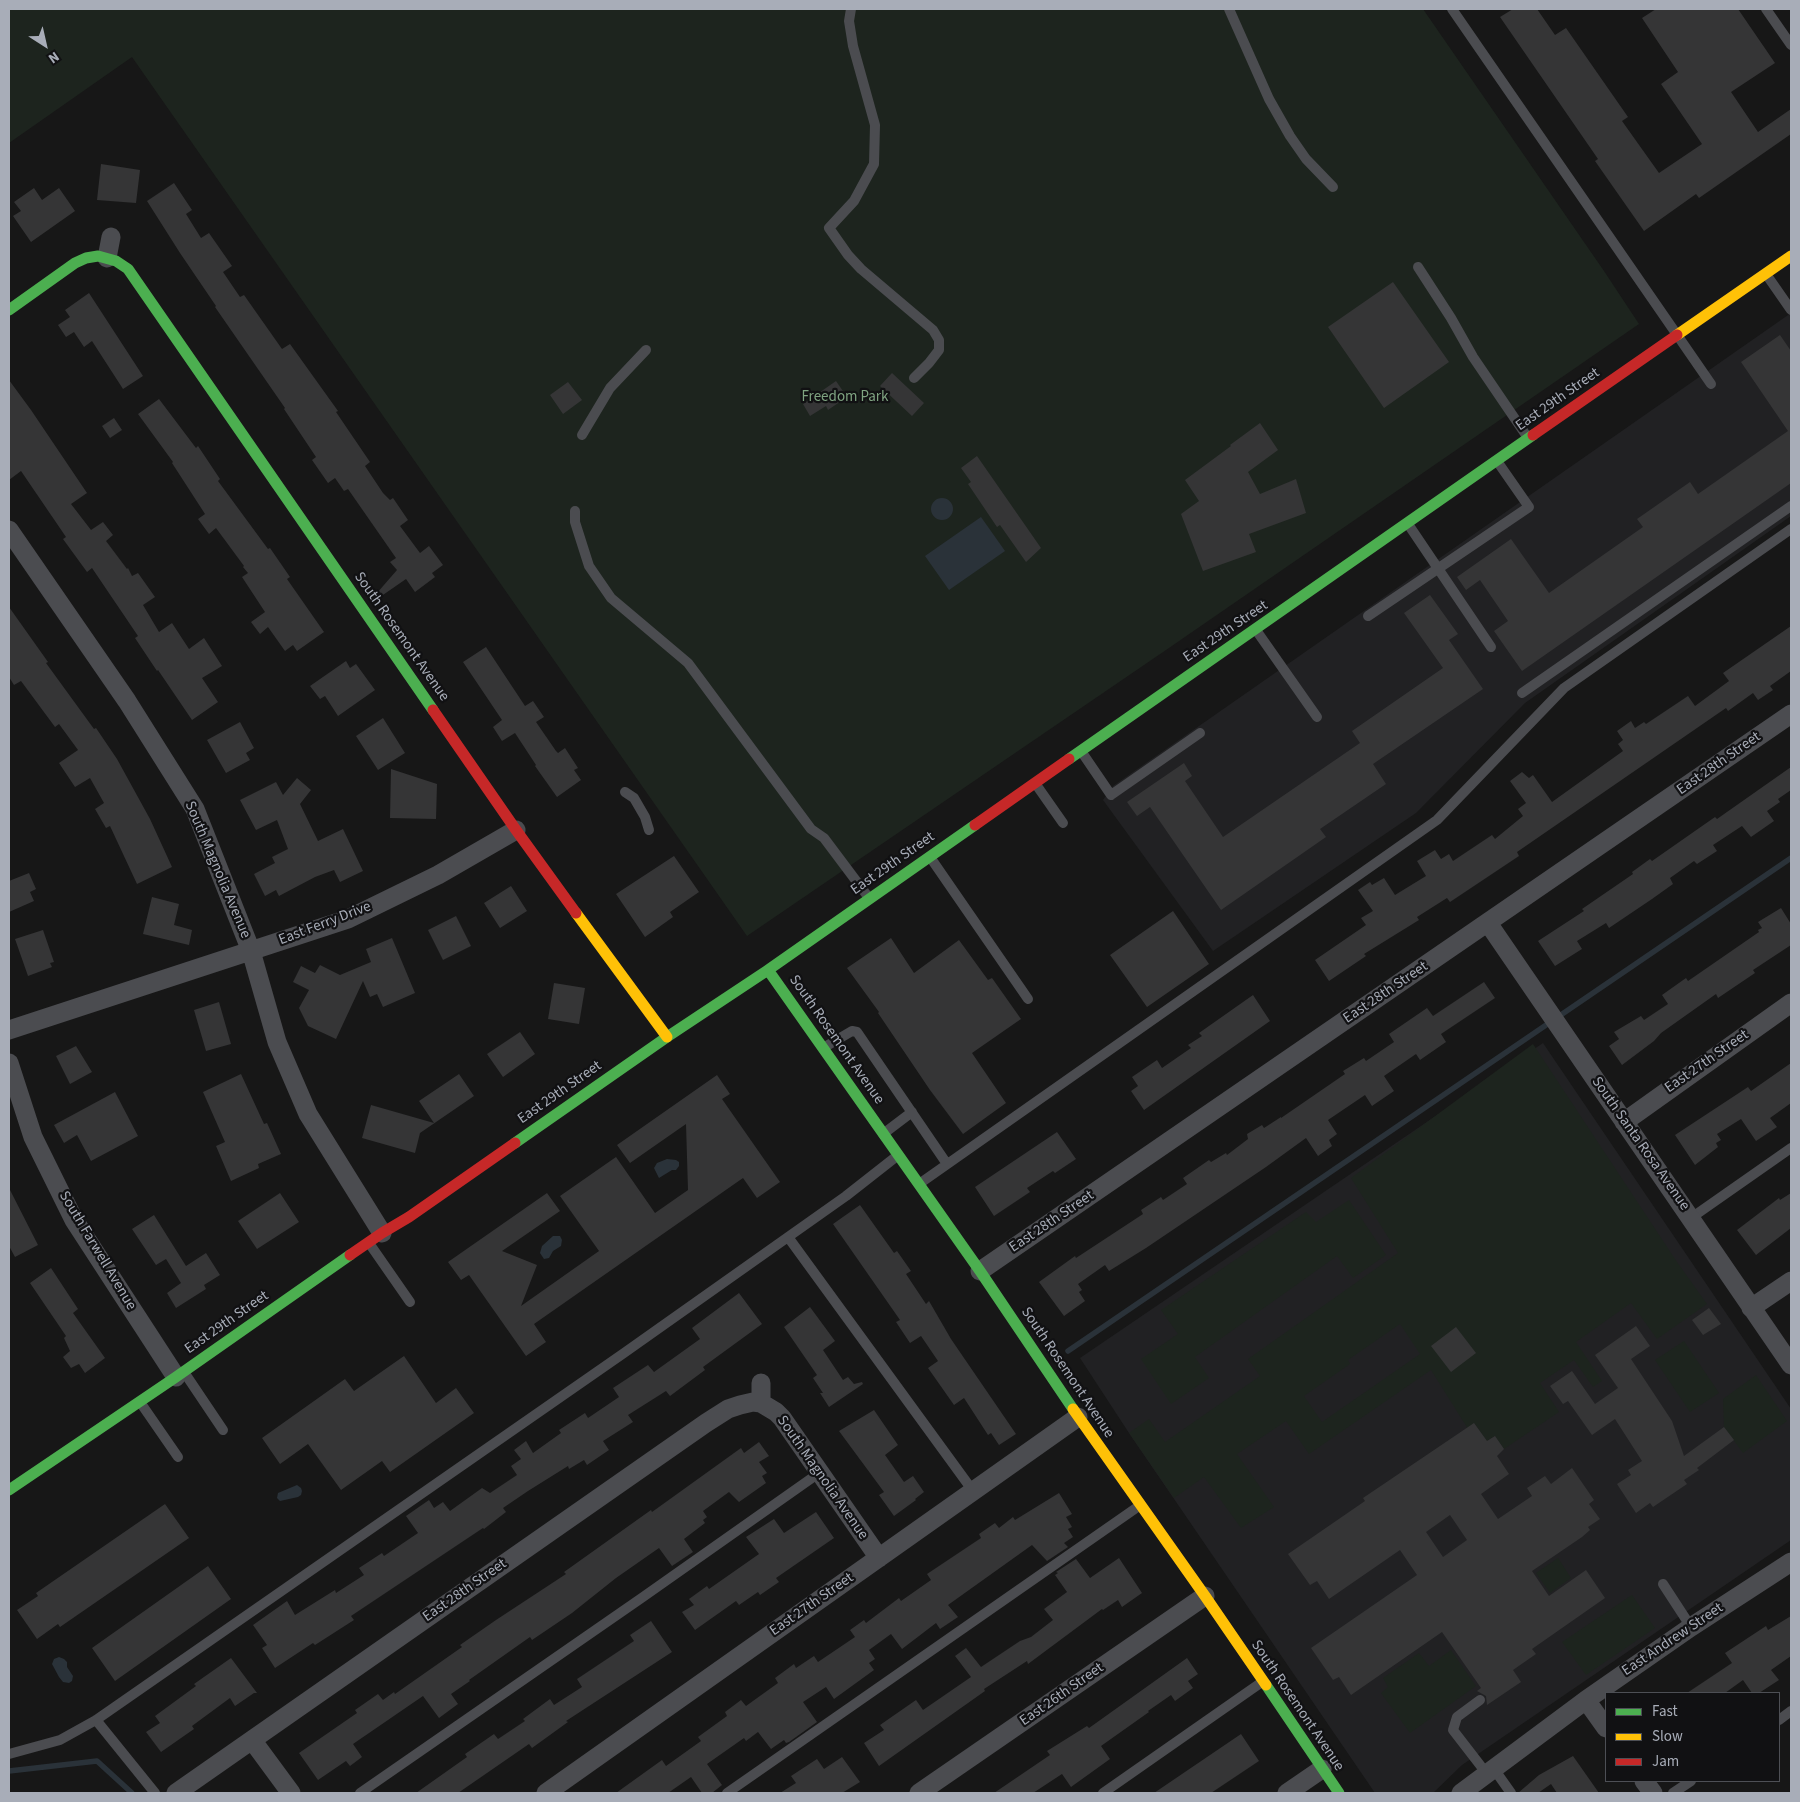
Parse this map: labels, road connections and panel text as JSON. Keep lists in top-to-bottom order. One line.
{"streets":{"street":["East 29th Street","South Rosemont Avenue","East 28th Street","South Magnolia Avenue","East Ferry Drive","East 27th Street","South Santa Rosa Avenue","South Farwell Avenue","East Andrew Street","East 26th Street"]},"crossings":[["East 29th Street","South Rosemont Avenue"],["East 29th Street","South Magnolia Avenue"],["East 29th Street","South Farwell Avenue"],["South Rosemont Avenue","East 28th Street"],["South Rosemont Avenue","East Ferry Drive"],["South Rosemont Avenue","East 27th Street"],["South Rosemont Avenue","East 26th Street"],["East 28th Street","South Magnolia Avenue"],["East 28th Street","South Santa Rosa Avenue"],["South Magnolia Avenue","East Ferry Drive"],["South Magnolia Avenue","East 27th Street"],["East 27th Street","South Santa Rosa Avenue"]],"parks":["Freedom Park"],"legend":["Fast","Slow","Jam"],"north":"bottom right"}
